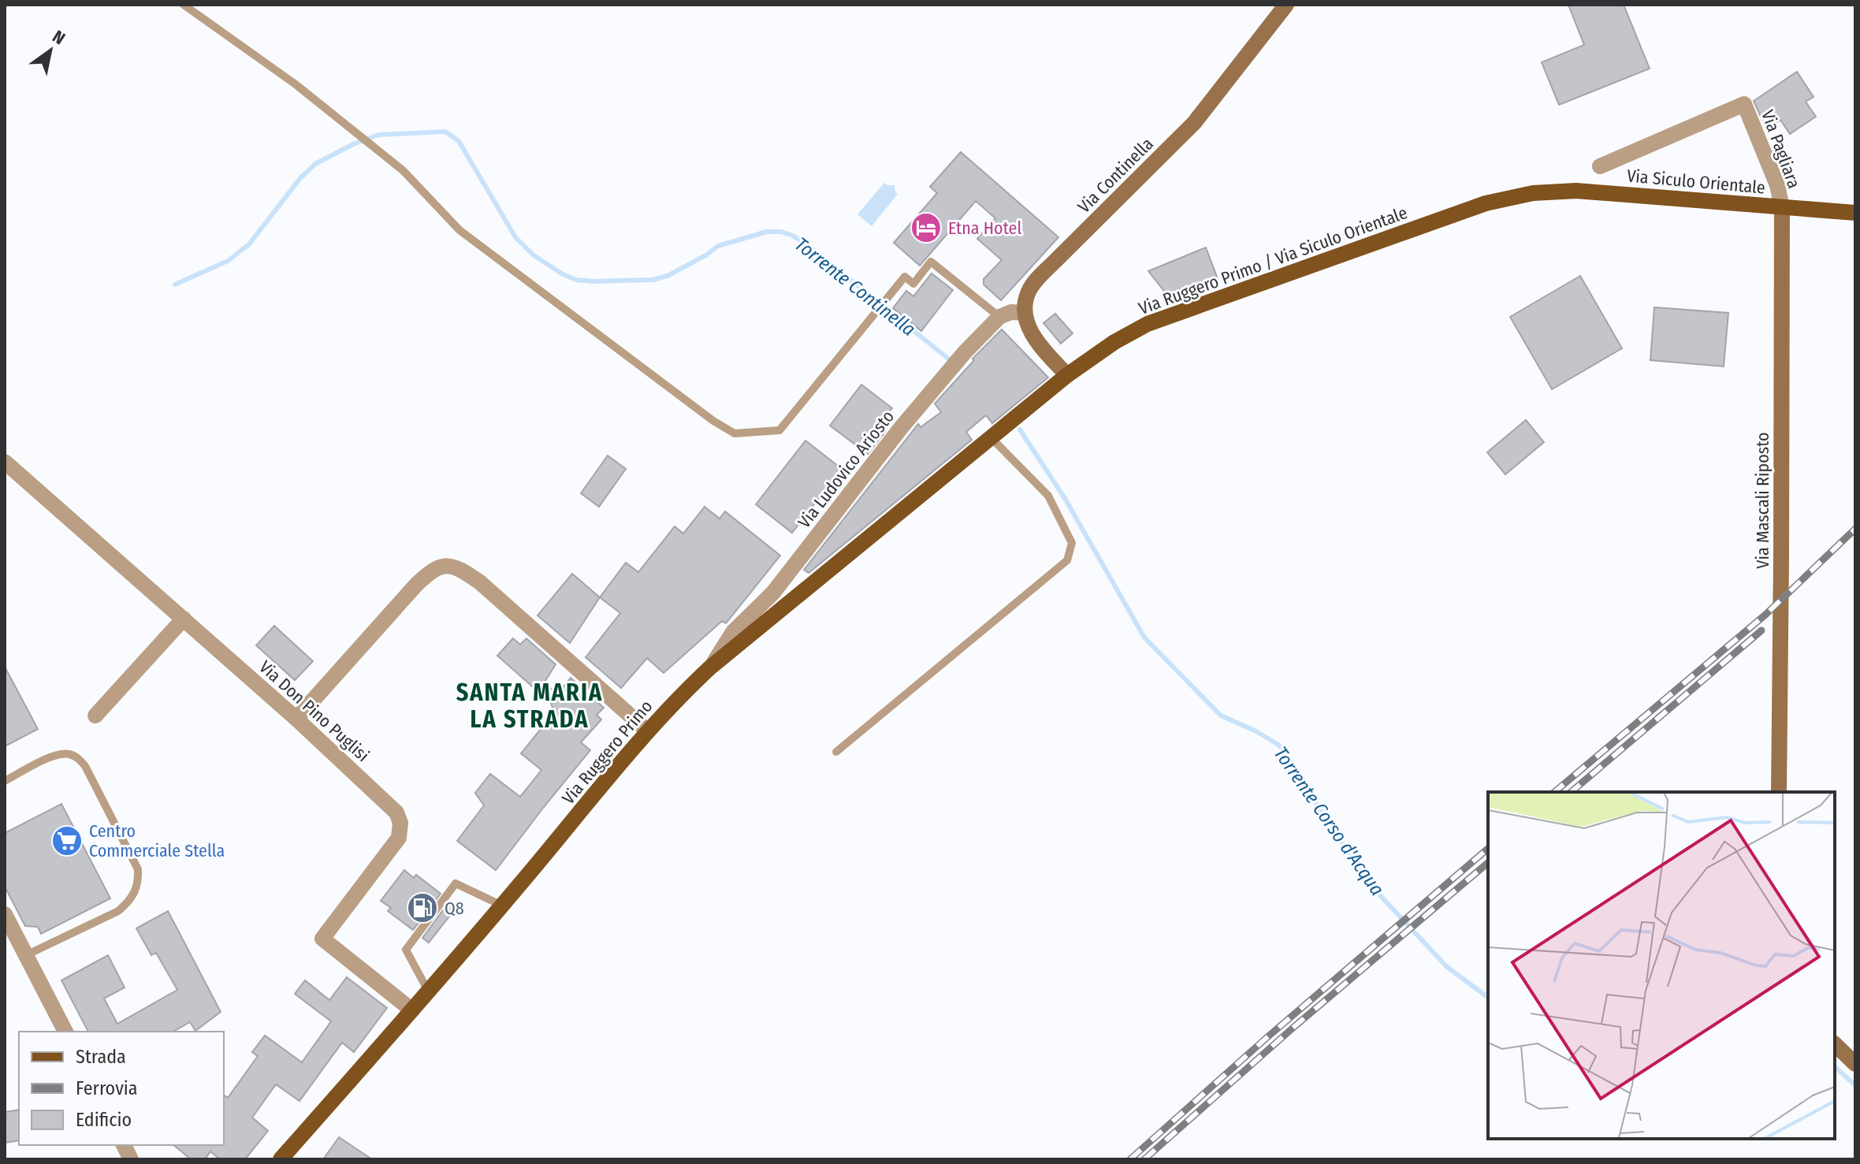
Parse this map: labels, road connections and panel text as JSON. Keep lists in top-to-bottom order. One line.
{"streets":{"main road":["Via Siculo Orientale","Via Ruggero Primo / Via Siculo Orientale","Via Ruggero Primo"],"street":["Via Pagliara","Via Continella","Via Ludovico Ariosto","Via Mascali Riposto","Via Don Pino Puglisi"]},"crossings":[["Via Pagliara","Via Siculo Orientale"],["Via Pagliara","Via Mascali Riposto"],["Via Siculo Orientale","Via Ruggero Primo / Via Siculo Orientale"],["Via Siculo Orientale","Via Mascali Riposto"],["Via Ruggero Primo / Via Siculo Orientale","Via Ruggero Primo"],["Via Ludovico Ariosto","Via Ruggero Primo"],["Via Don Pino Puglisi","Via Ruggero Primo"]],"districts":["SANTA MARIA LA STRADA"],"water":["Torrente Continella","Torrente Corso d'Acqua"],"places":{"hotel":["Etna Hotel"],"supermarket":["Centro Commerciale Stella"],"fuel station":["Q8"]},"legend":["Strada","Ferrovia","Edificio"],"north":"top right"}
